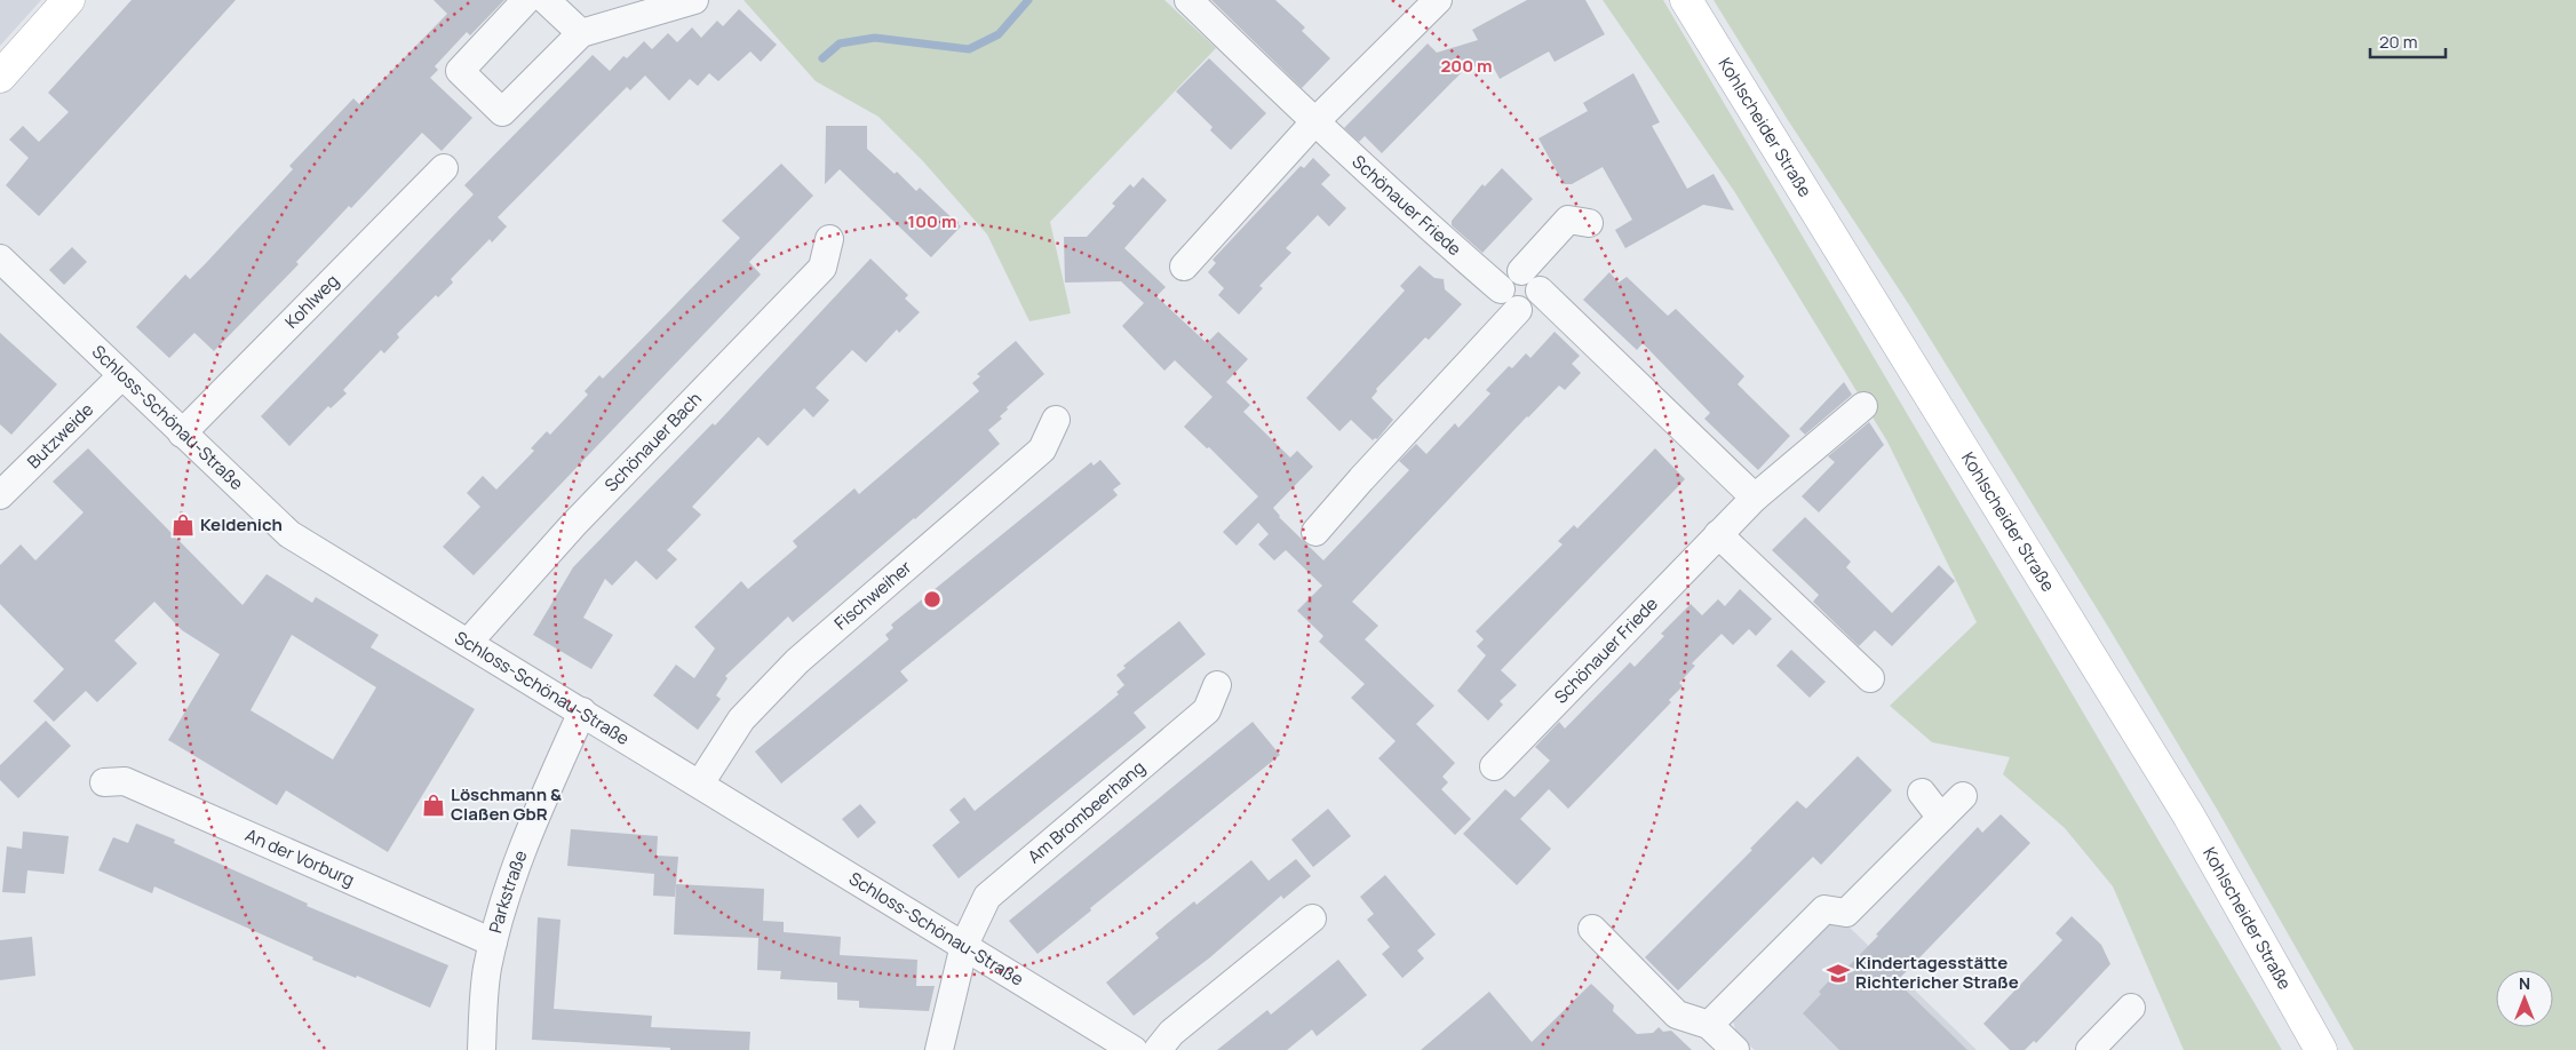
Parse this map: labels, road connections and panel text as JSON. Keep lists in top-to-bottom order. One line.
{"streets":{"main road":["Kohlscheider Straße"],"street":["Schönauer Friede","Kohlweg","Schloss-Schönau-Straße","Butzweide","Schönauer Bach","Fischweiher","Am Brombeerhang","An der Vorburg","Parkstraße"]},"crossings":[["Kohlweg","Schloss-Schönau-Straße"],["Schloss-Schönau-Straße","Butzweide"],["Schloss-Schönau-Straße","Schönauer Bach"],["Schloss-Schönau-Straße","Fischweiher"],["Schloss-Schönau-Straße","Am Brombeerhang"],["Schloss-Schönau-Straße","Parkstraße"],["An der Vorburg","Parkstraße"]],"places":{"shop":["Keldenich","Löschmann & Claßen GbR"],"school or university":["Kindertagesstätte Richtericher Straße"]},"scale_bar":"20 m","north":"top","rings":["200 m","100 m"]}
